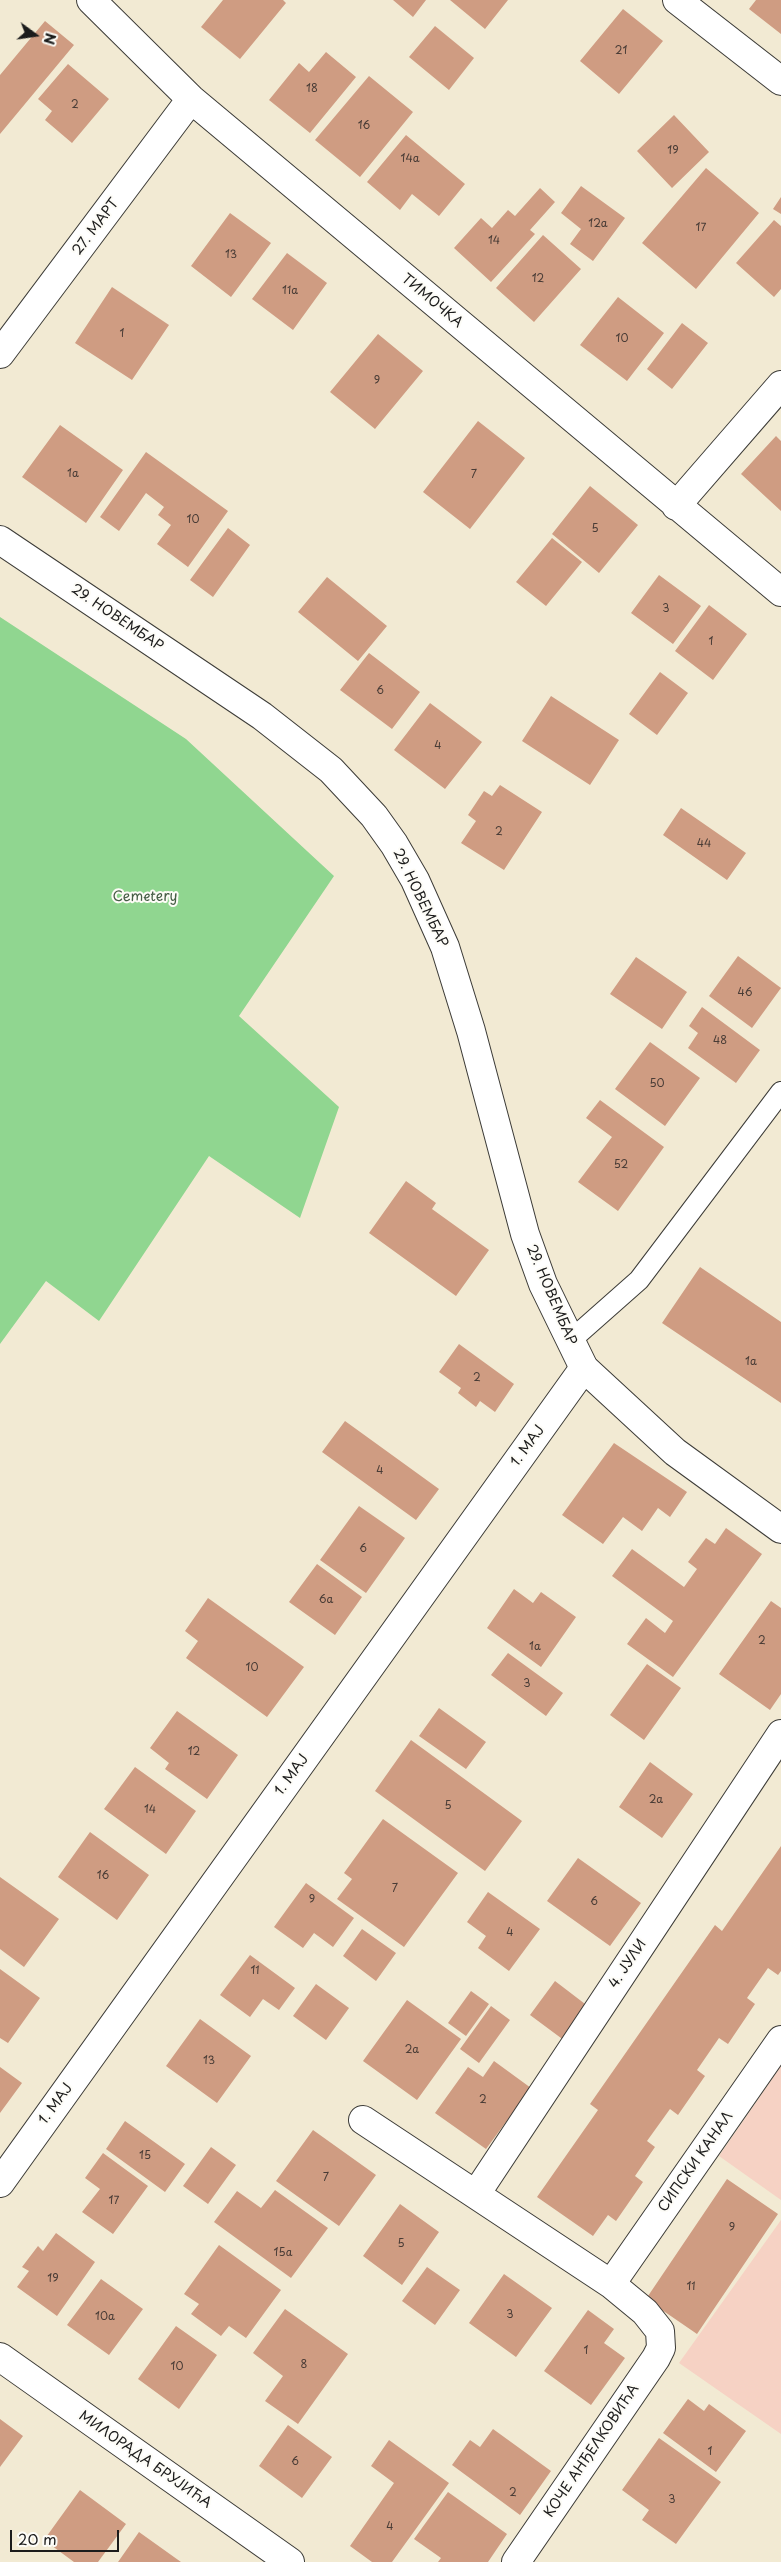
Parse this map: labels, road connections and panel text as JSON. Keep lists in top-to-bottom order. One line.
{"streets":{"street":["27. МАРТ","ТИМОЧКА","29. НОВЕМБАР","1. МАЈ","4. ЈУЛИ","СИПСКИ КАНАЛ","КОЧЕ АНЂЕЛКОВИЋА","МИЛОРАДА БРУЈИЋА"]},"crossings":[["27. МАРТ","ТИМОЧКА"],["29. НОВЕМБАР","1. МАЈ"],["СИПСКИ КАНАЛ","КОЧЕ АНЂЕЛКОВИЋА"]],"parks":["Cemetery"],"house_numbers":["21","18","2","16","19","14a","12a","17","14","13","12","11a","1","10","9","1a","7","10","5","3","1","6","4","2","44","46","48","50","52","1a","2","4","6","6a","2","1a","10","3","12","2a","5","14","16","7","9","6","4","11","2a","13","2","15","7","17","9","5","15a","19","11","3","10a","1","8","10","1","6","2","3","4"],"scale_bar":"20 m","north":"right"}
